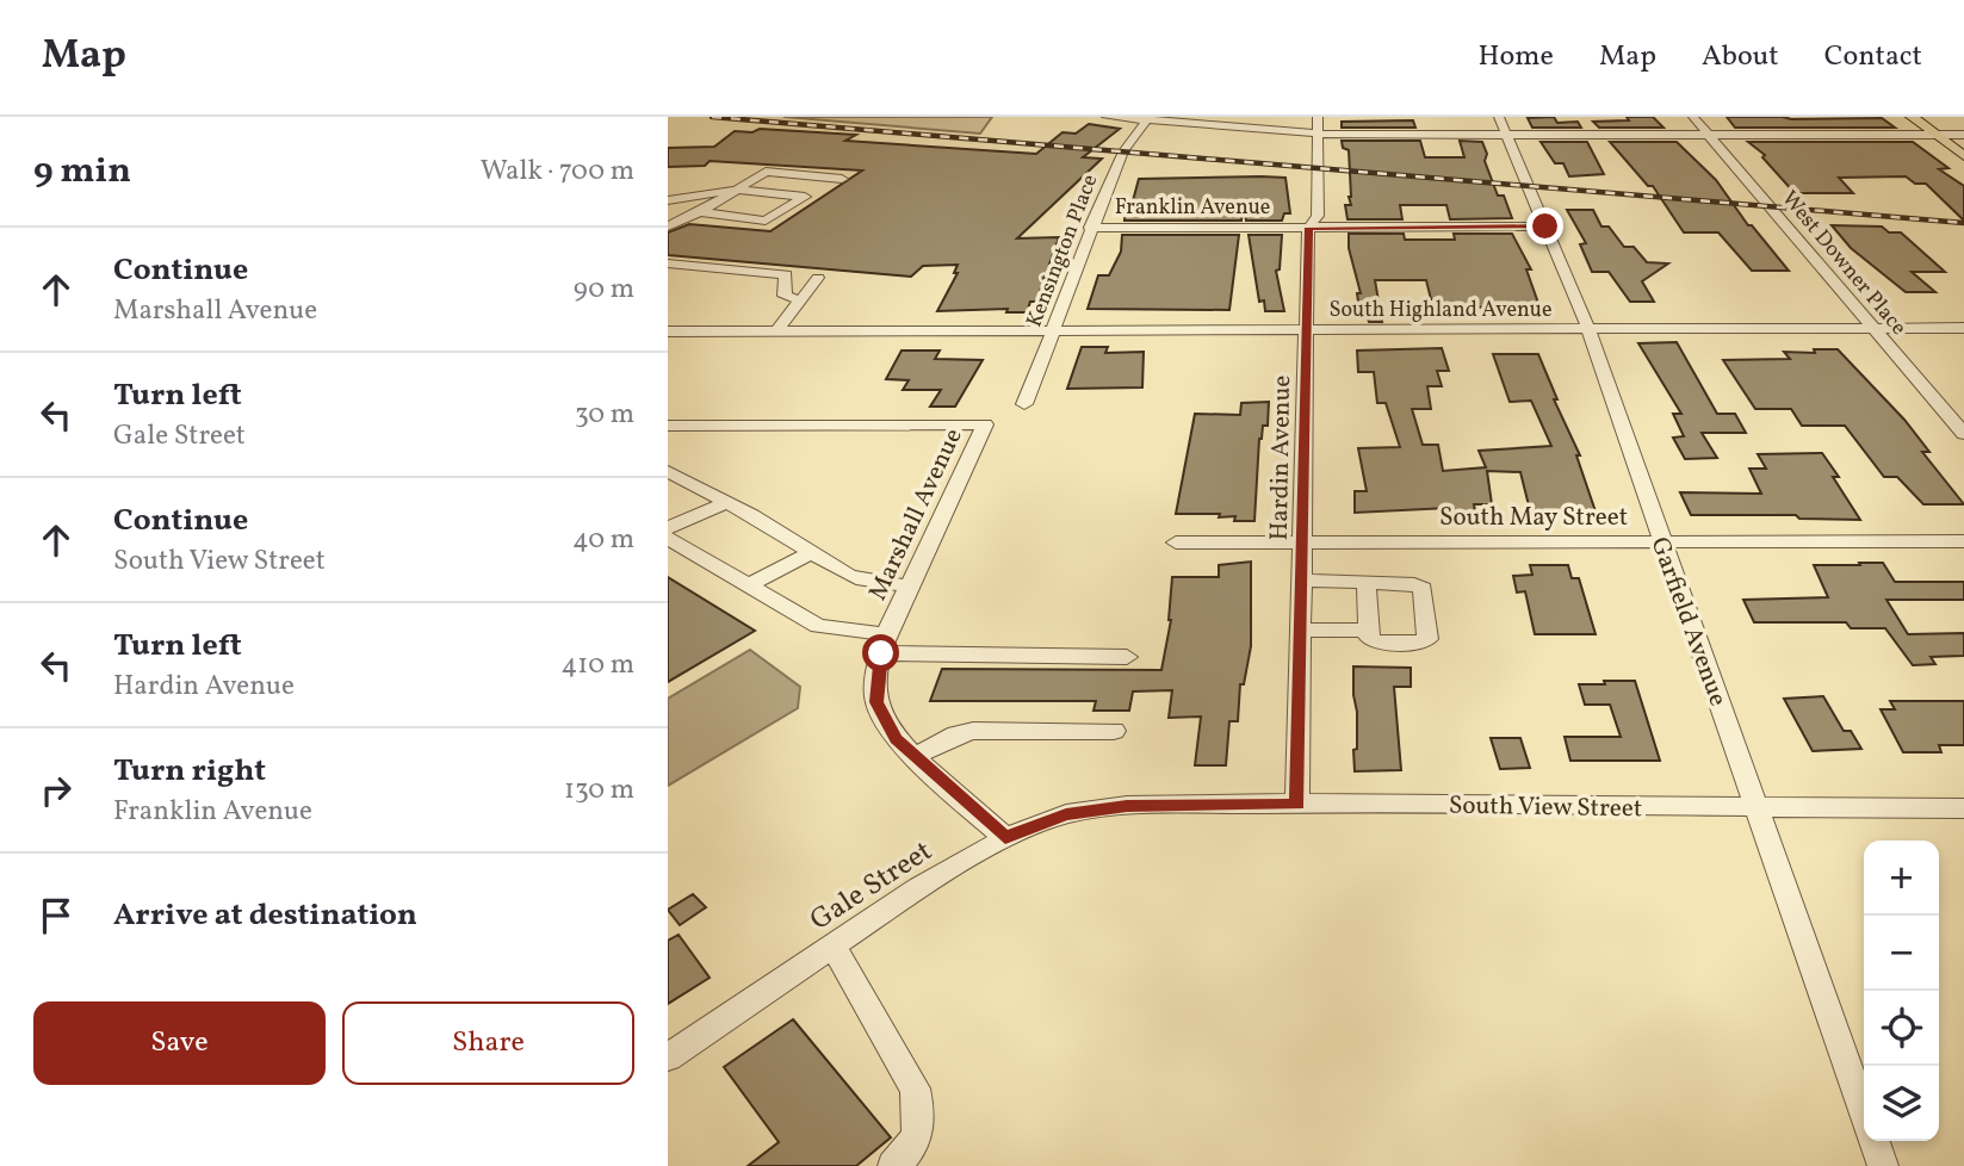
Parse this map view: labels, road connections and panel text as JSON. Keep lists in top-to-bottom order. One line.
{"streets":{"street":["Franklin Avenue","Kensington Place","West Downer Place","South Highland Avenue","Hardin Avenue","Marshall Avenue","South May Street","Garfield Avenue","South View Street","Gale Street"]},"crossings":[["Franklin Avenue","Kensington Place"],["Franklin Avenue","Hardin Avenue"],["Franklin Avenue","Garfield Avenue"],["Kensington Place","South Highland Avenue"],["West Downer Place","South Highland Avenue"],["South Highland Avenue","Hardin Avenue"],["South Highland Avenue","Garfield Avenue"],["Hardin Avenue","South May Street"],["Hardin Avenue","South View Street"],["Marshall Avenue","Gale Street"],["South May Street","Garfield Avenue"],["Garfield Avenue","South View Street"],["South View Street","Gale Street"]],"page":{"header":"Map","nav":["Home","Map","About","Contact"],"heading":["9 min","Walk · 700 m"],"list":[["Continue","Marshall Avenue","90 m"],["Turn left","Gale Street","30 m"],["Continue","South View Street","40 m"],["Turn left","Hardin Avenue","410 m"],["Turn right","Franklin Avenue","130 m"],"Arrive at destination"],"map_buttons":["+","−"],"buttons":["Save","Share"]}}
